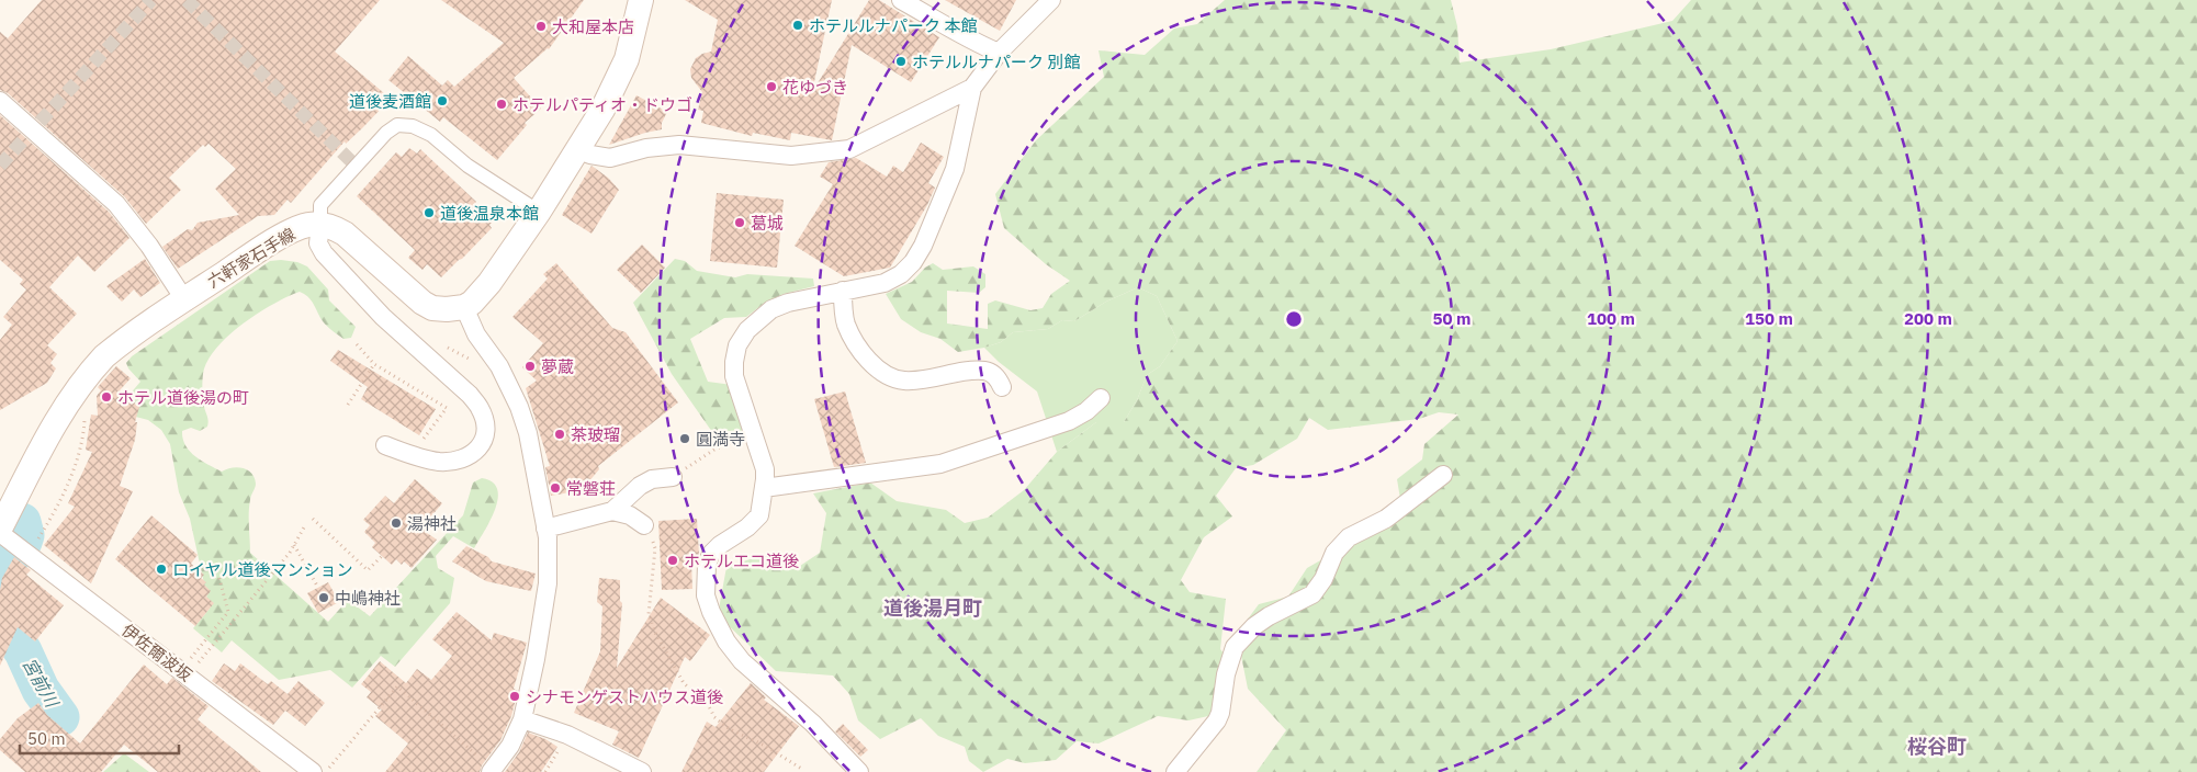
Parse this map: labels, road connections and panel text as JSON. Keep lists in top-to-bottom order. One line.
{"streets":{"main road":["六軒家石手線"],"street":["伊佐爾波坂"]},"districts":["道後湯月町","桜谷町"],"water":["宮前川"],"places":["ホテルルナパーク 本館","大和屋本店","ホテルルナパーク 別館","花ゆづき","道後麦酒館","ホテルパティオ・ドウゴ","道後温泉本館","葛城","夢蔵","ホテル道後湯の町","茶玻瑠","圓満寺","常磐荘","湯神社","ホテルエコ道後","ロイヤル道後マンション","中嶋神社","シナモンゲストハウス道後"],"scale_bar":"50 m","rings":["50 m","100 m","150 m","200 m"]}
